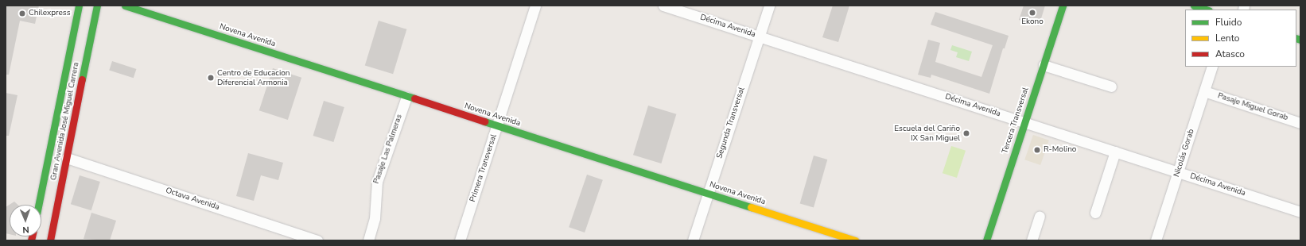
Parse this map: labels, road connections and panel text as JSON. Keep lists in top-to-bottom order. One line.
{"streets":{"street":["Décima Avenida","Novena Avenida","Pasaje Miguel Gorab","Tercera Transversal","Gran Avenida José Miguel Carrera","Segunda Transversal","Pasaje Las Palmeras","Nicolás Gorab","Primera Transversal","Octava Avenida"]},"crossings":[["Décima Avenida","Tercera Transversal"],["Décima Avenida","Segunda Transversal"],["Décima Avenida","Nicolás Gorab"],["Novena Avenida","Segunda Transversal"],["Novena Avenida","Pasaje Las Palmeras"],["Novena Avenida","Primera Transversal"],["Pasaje Miguel Gorab","Nicolás Gorab"],["Gran Avenida José Miguel Carrera","Octava Avenida"]],"places":["Ekono","Chilexpress","Centro de Educacion Diferencial Armonia","Escuela del Cariño IX San Miguel","R-Molino"],"legend":["Fluido","Lento","Atasco"],"north":"bottom"}
